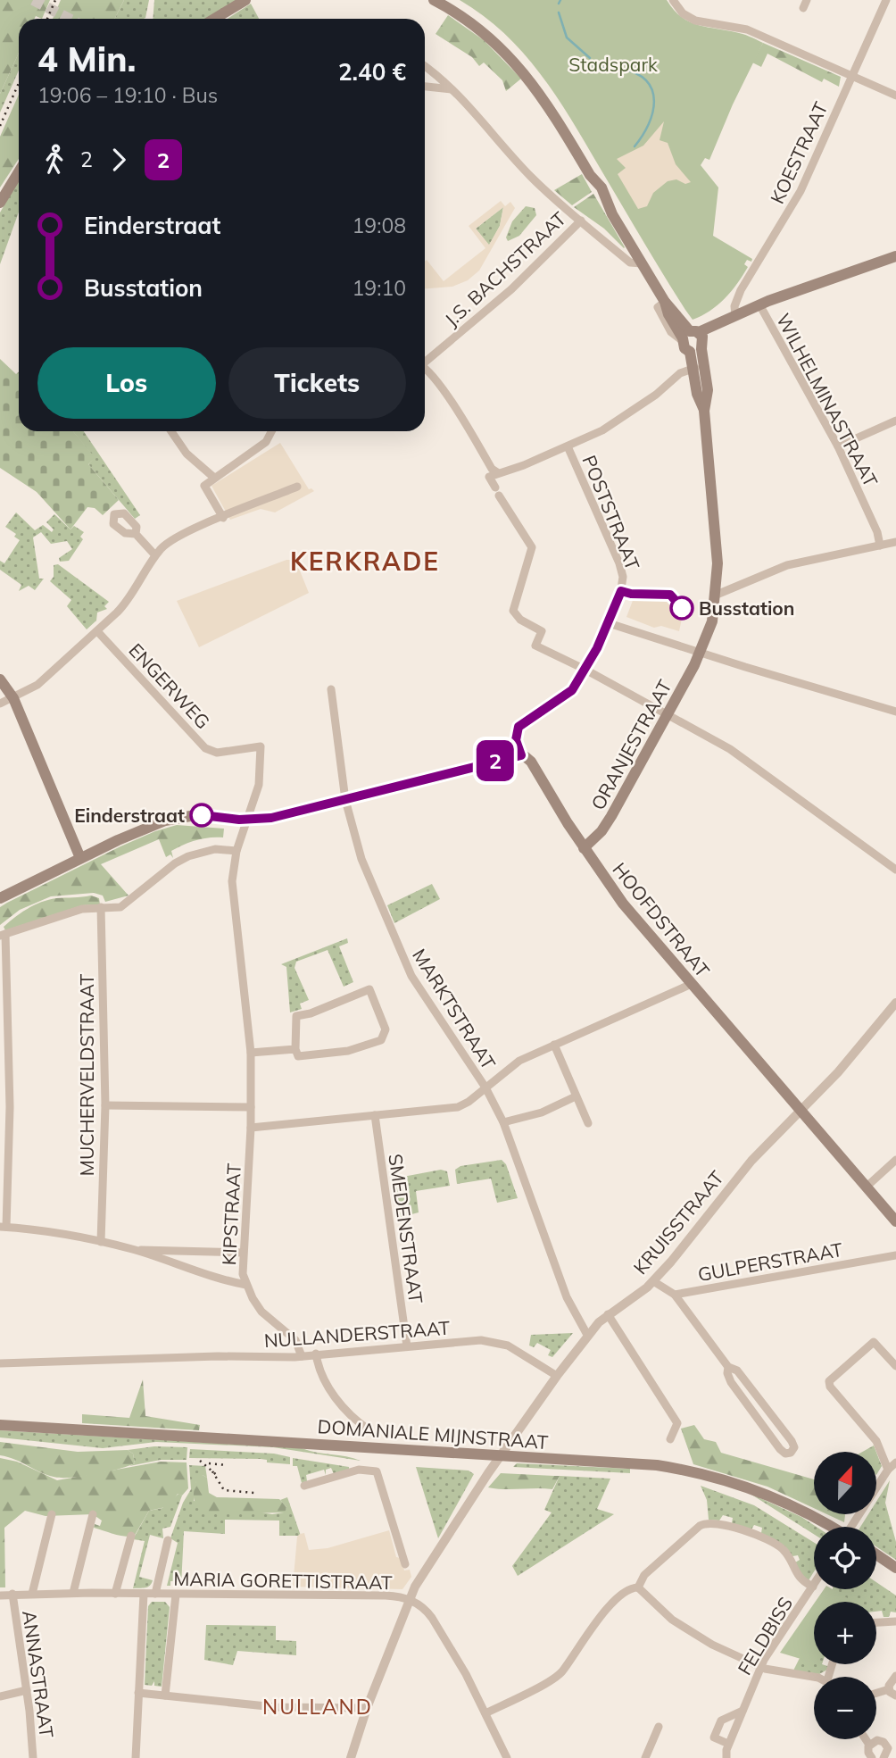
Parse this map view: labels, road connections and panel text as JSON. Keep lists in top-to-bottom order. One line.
{"streets":{"main road":["ORANJESTRAAT","HOOFDSTRAAT","DOMANIALE MIJNSTRAAT"],"street":["KOESTRAAT","J.S. BACHSTRAAT","WILHELMINASTRAAT","POSTSTRAAT","ENGERWEG","MARKTSTRAAT","MUCHERVELDSTRAAT","KIPSTRAAT","KRUISSTRAAT","SMEDENSTRAAT","GULPERSTRAAT","NULLANDERSTRAAT","MARIA GORETTISTRAAT","FELDBISS","ANNASTRAAT"]},"crossings":[["POSTSTRAAT","HOOFDSTRAAT"],["ORANJESTRAAT","HOOFDSTRAAT"],["HOOFDSTRAAT","KRUISSTRAAT"],["MARKTSTRAAT","KRUISSTRAAT"],["KIPSTRAAT","NULLANDERSTRAAT"],["KRUISSTRAAT","GULPERSTRAAT"],["KRUISSTRAAT","NULLANDERSTRAAT"],["KRUISSTRAAT","DOMANIALE MIJNSTRAAT"],["KRUISSTRAAT","MARIA GORETTISTRAAT"],["SMEDENSTRAAT","NULLANDERSTRAAT"],["MARIA GORETTISTRAAT","ANNASTRAAT"]],"districts":["KERKRADE","NULLAND"],"parks":["Stadspark"],"places":["Busstation","Einderstraat"],"lines":["bus line 2"],"north":"top","page":{"on_map":"2","heading":["4 Min.","19:06 – 19:10 · Bus","2.40 €"],"legs":["2","2"],"list":[{"name":"Einderstraat","value":"19:08"},{"name":"Busstation","value":"19:10"}],"buttons":["Los","Tickets"],"map_buttons":["+","−"]}}
